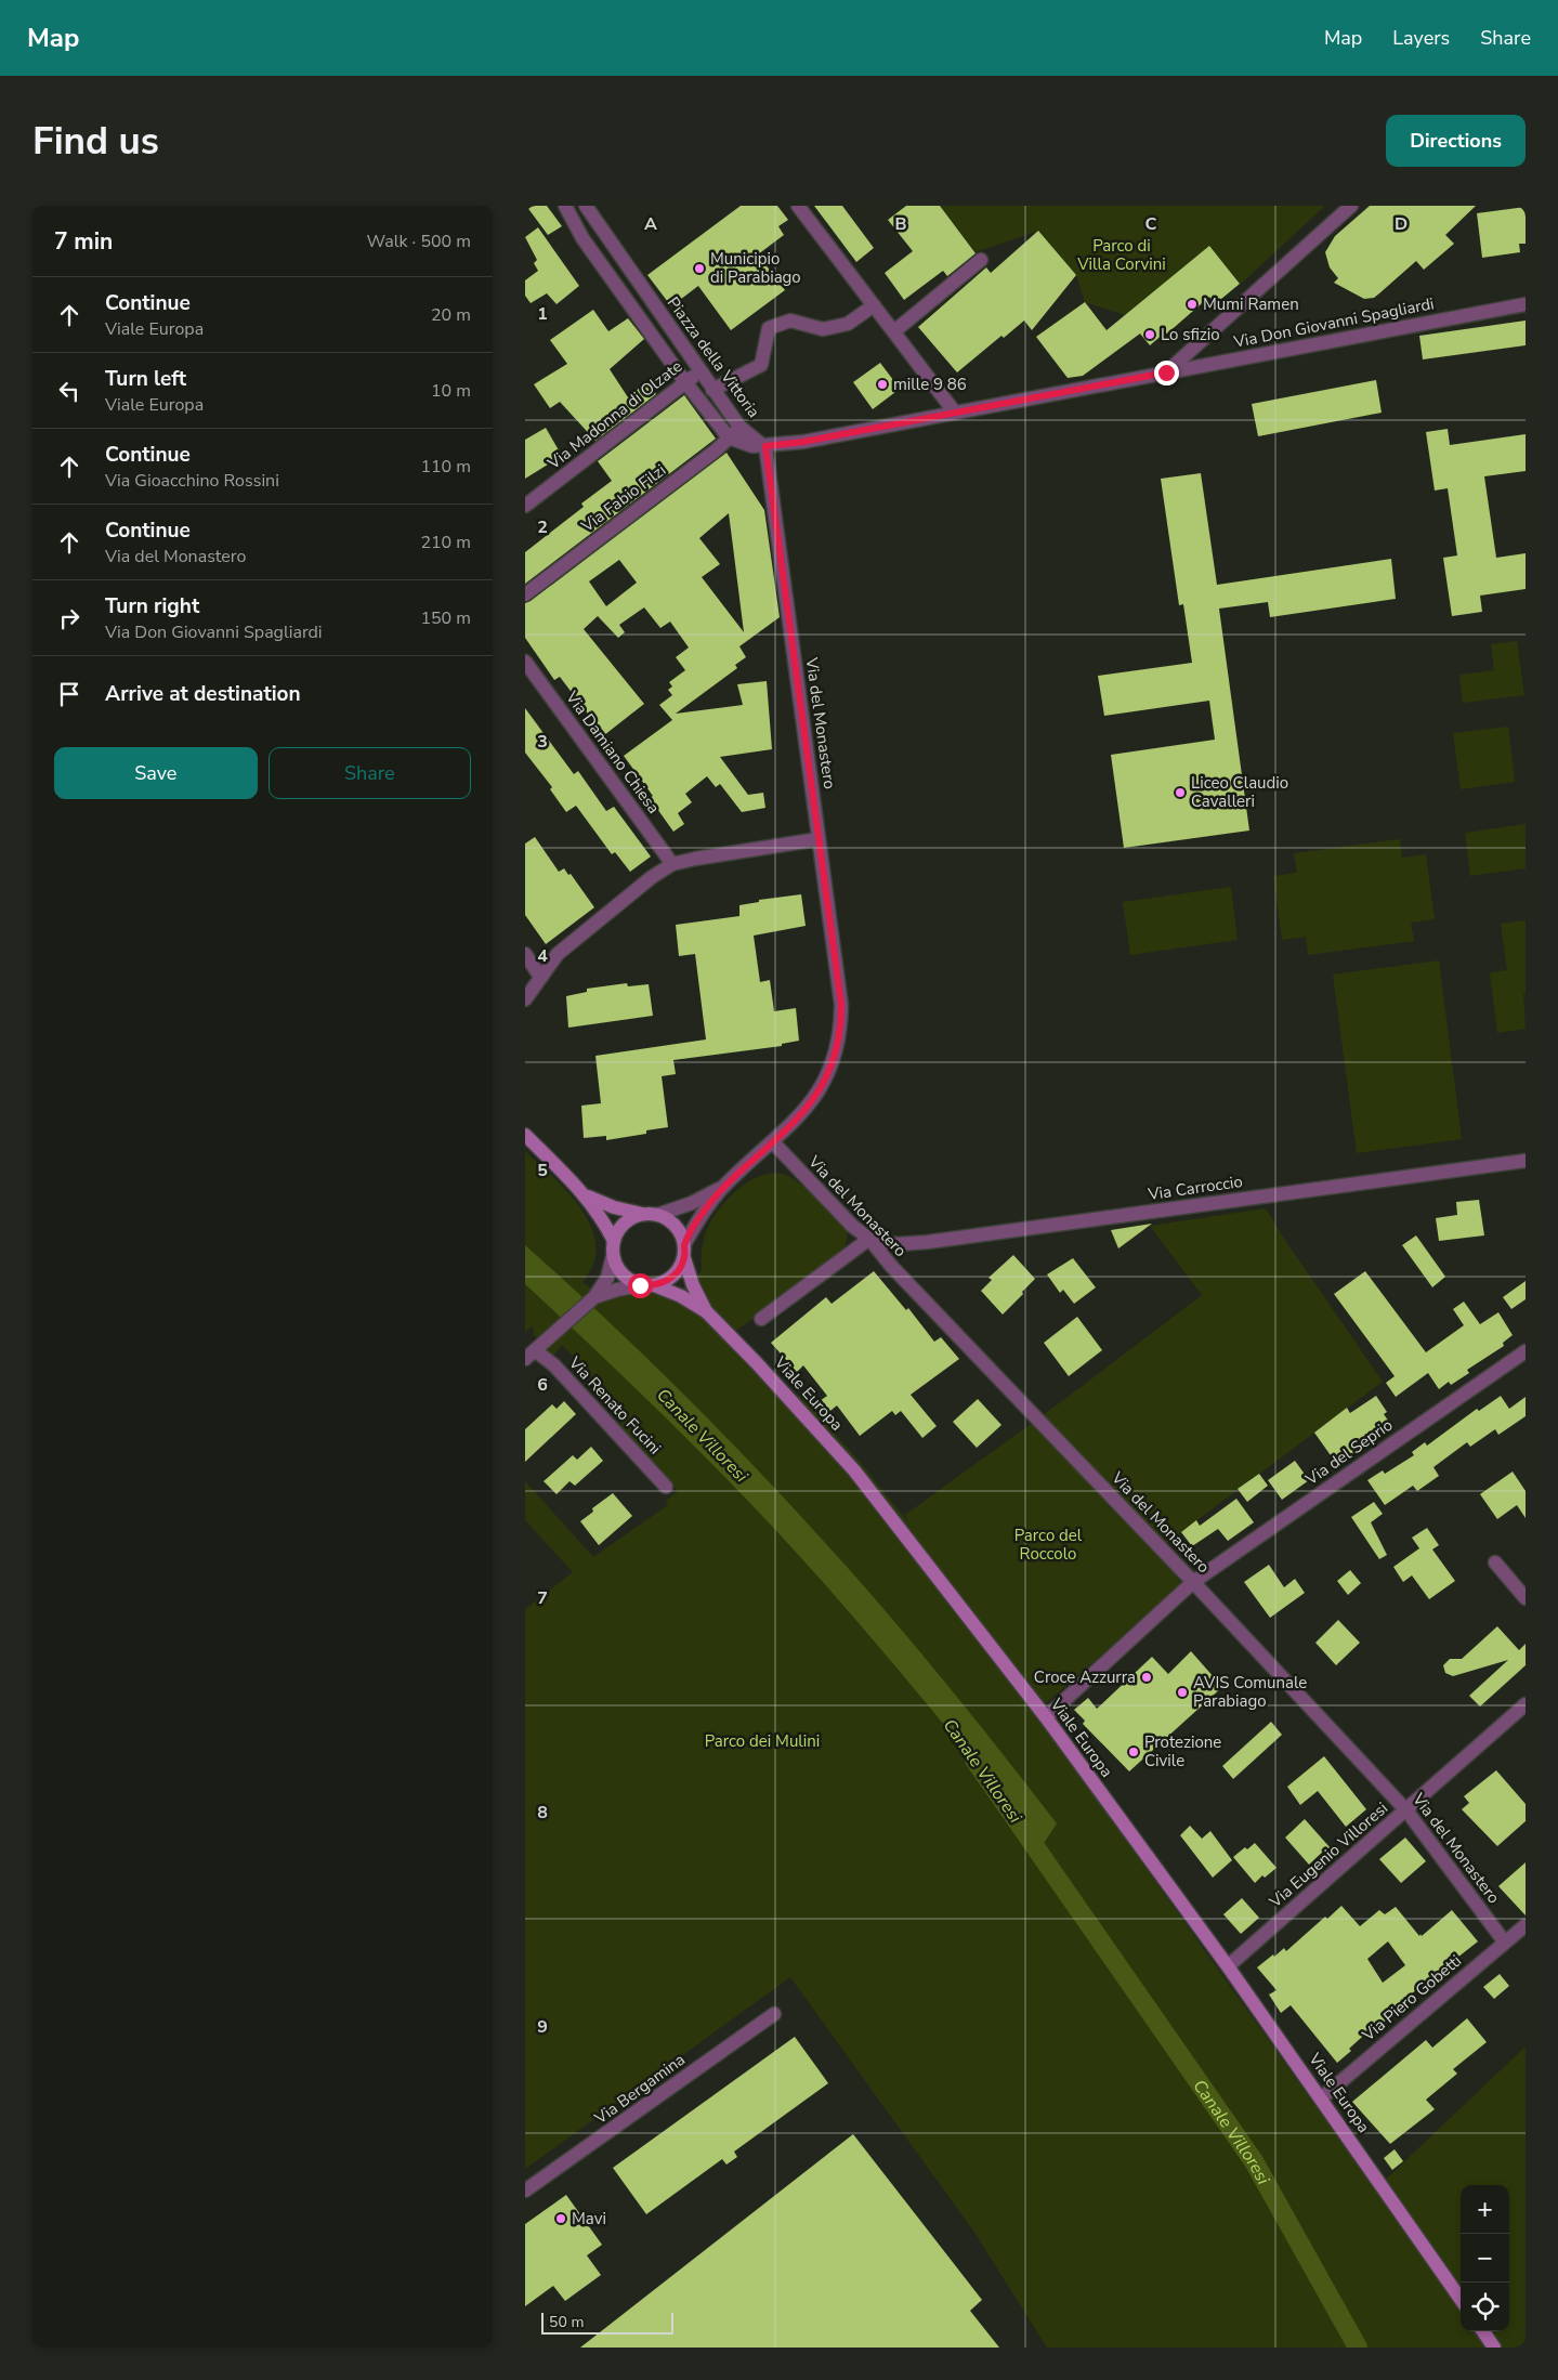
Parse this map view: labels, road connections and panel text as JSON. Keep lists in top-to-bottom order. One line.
{"streets":{"street":["Via Don Giovanni Spagliardi","Piazza della Vittoria","Via Madonna di Olzate","Via Fabio Filzi","Via del Monastero","Via Damiano Chiesa","Via Carroccio","Viale Europa","Via Renato Fucini","Via del Seprio","Via Eugenio Villoresi","Via Piero Gobetti","Via Bergamina"]},"crossings":[["Via Don Giovanni Spagliardi","Piazza della Vittoria"],["Via Don Giovanni Spagliardi","Via del Monastero"],["Piazza della Vittoria","Via Madonna di Olzate"],["Piazza della Vittoria","Via Fabio Filzi"],["Piazza della Vittoria","Via del Monastero"],["Via del Monastero","Via Carroccio"],["Via del Monastero","Via del Seprio"],["Via del Monastero","Via Eugenio Villoresi"],["Via del Monastero","Via Piero Gobetti"],["Viale Europa","Via del Seprio"],["Viale Europa","Via Eugenio Villoresi"],["Viale Europa","Via Piero Gobetti"]],"water":["Canale Villoresi"],"parks":["Parco di Villa Corvini","Parco del Roccolo","Parco dei Mulini"],"places":["Municipio di Parabiago","Mumi Ramen","Lo sfizio","mille 9 86","Liceo Claudio Cavalleri","Croce Azzurra","AVIS Comunale Parabiago","Protezione Civile","Mavi"],"scale_bar":"50 m","page":{"header":"Map","nav":["Map","Layers","Share"],"buttons":["Directions",["Save","Share"]],"title":"Find us","heading":["7 min","Walk · 500 m"],"list":[["Continue","Viale Europa","20 m"],["Turn left","Viale Europa","10 m"],["Continue","Via Gioacchino Rossini","110 m"],["Continue","Via del Monastero","210 m"],["Turn right","Via Don Giovanni Spagliardi","150 m"],"Arrive at destination"],"map_buttons":["+","−"],"scale":"50 m"},"grid":{"columns":["A","B","C","D"],"rows":["1","2","3","4","5","6","7","8","9"]}}
